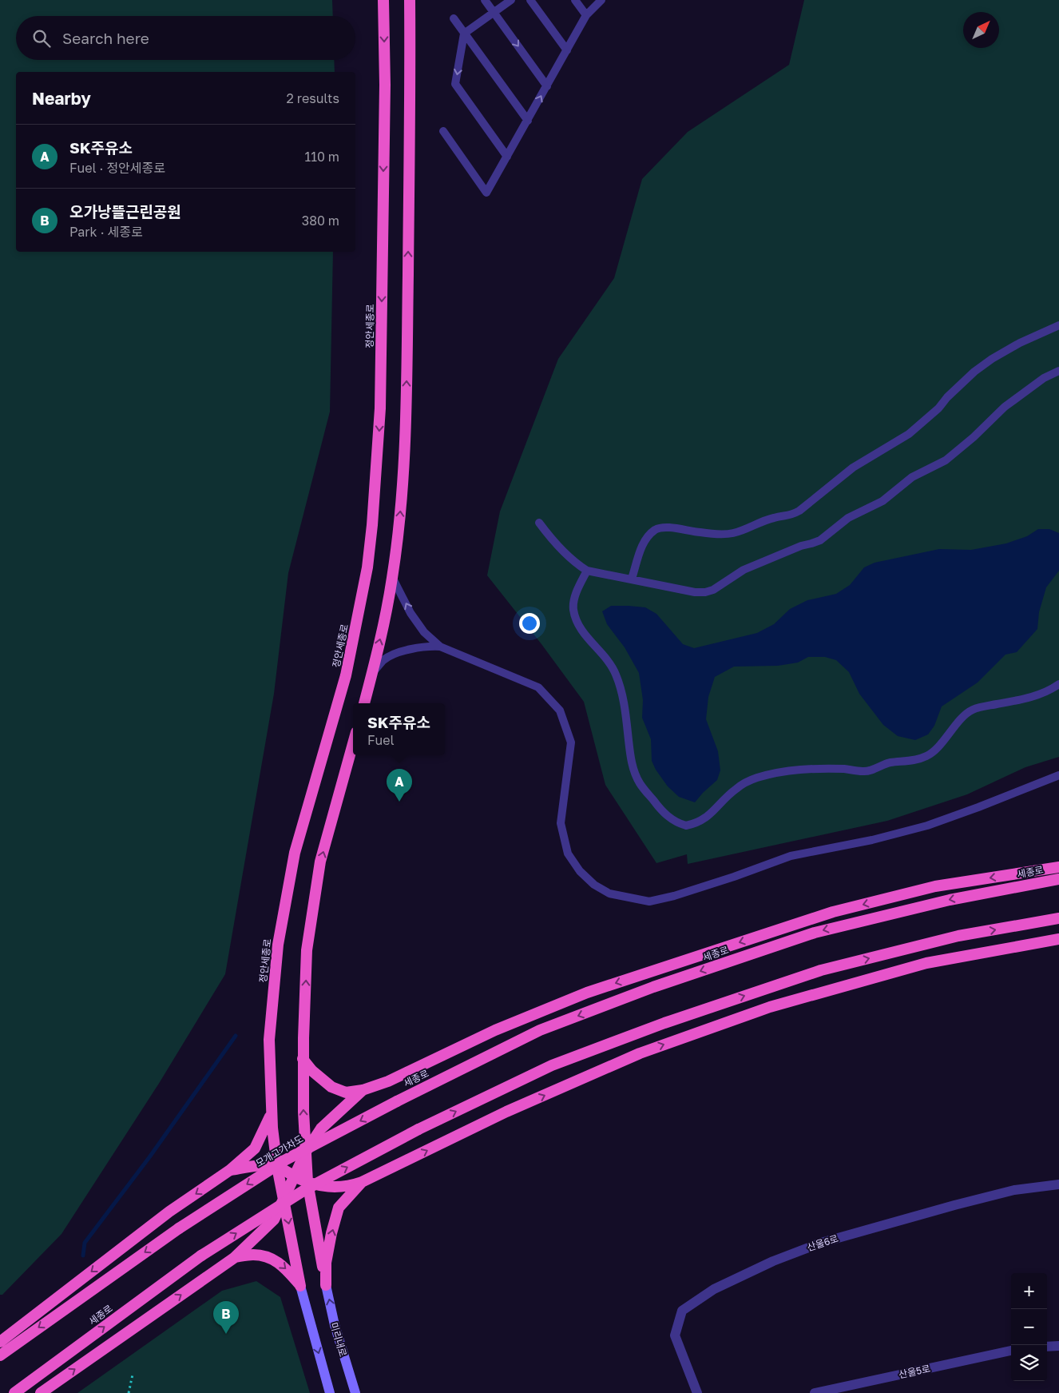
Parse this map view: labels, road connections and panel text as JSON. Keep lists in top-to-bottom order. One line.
{"streets":{"highway":["정안세종로","세종로","모개고가차도"],"main road":["미리내로"],"street":["산울6로","산울5로"]},"crossings":[["세종로","모개고가차도"]],"north":"top right","page":{"search":"Search here","heading":["Nearby","2 results"],"list":[{"mark":"A","name":"SK주유소","note":"Fuel · 정안세종로","value":"110 m"},{"mark":"B","name":"오가낭뜰근린공원","note":"Park · 세종로","value":"380 m"}],"popup":["SK주유소","Fuel"],"pins":["A","B"],"map_buttons":["+","−"]}}
